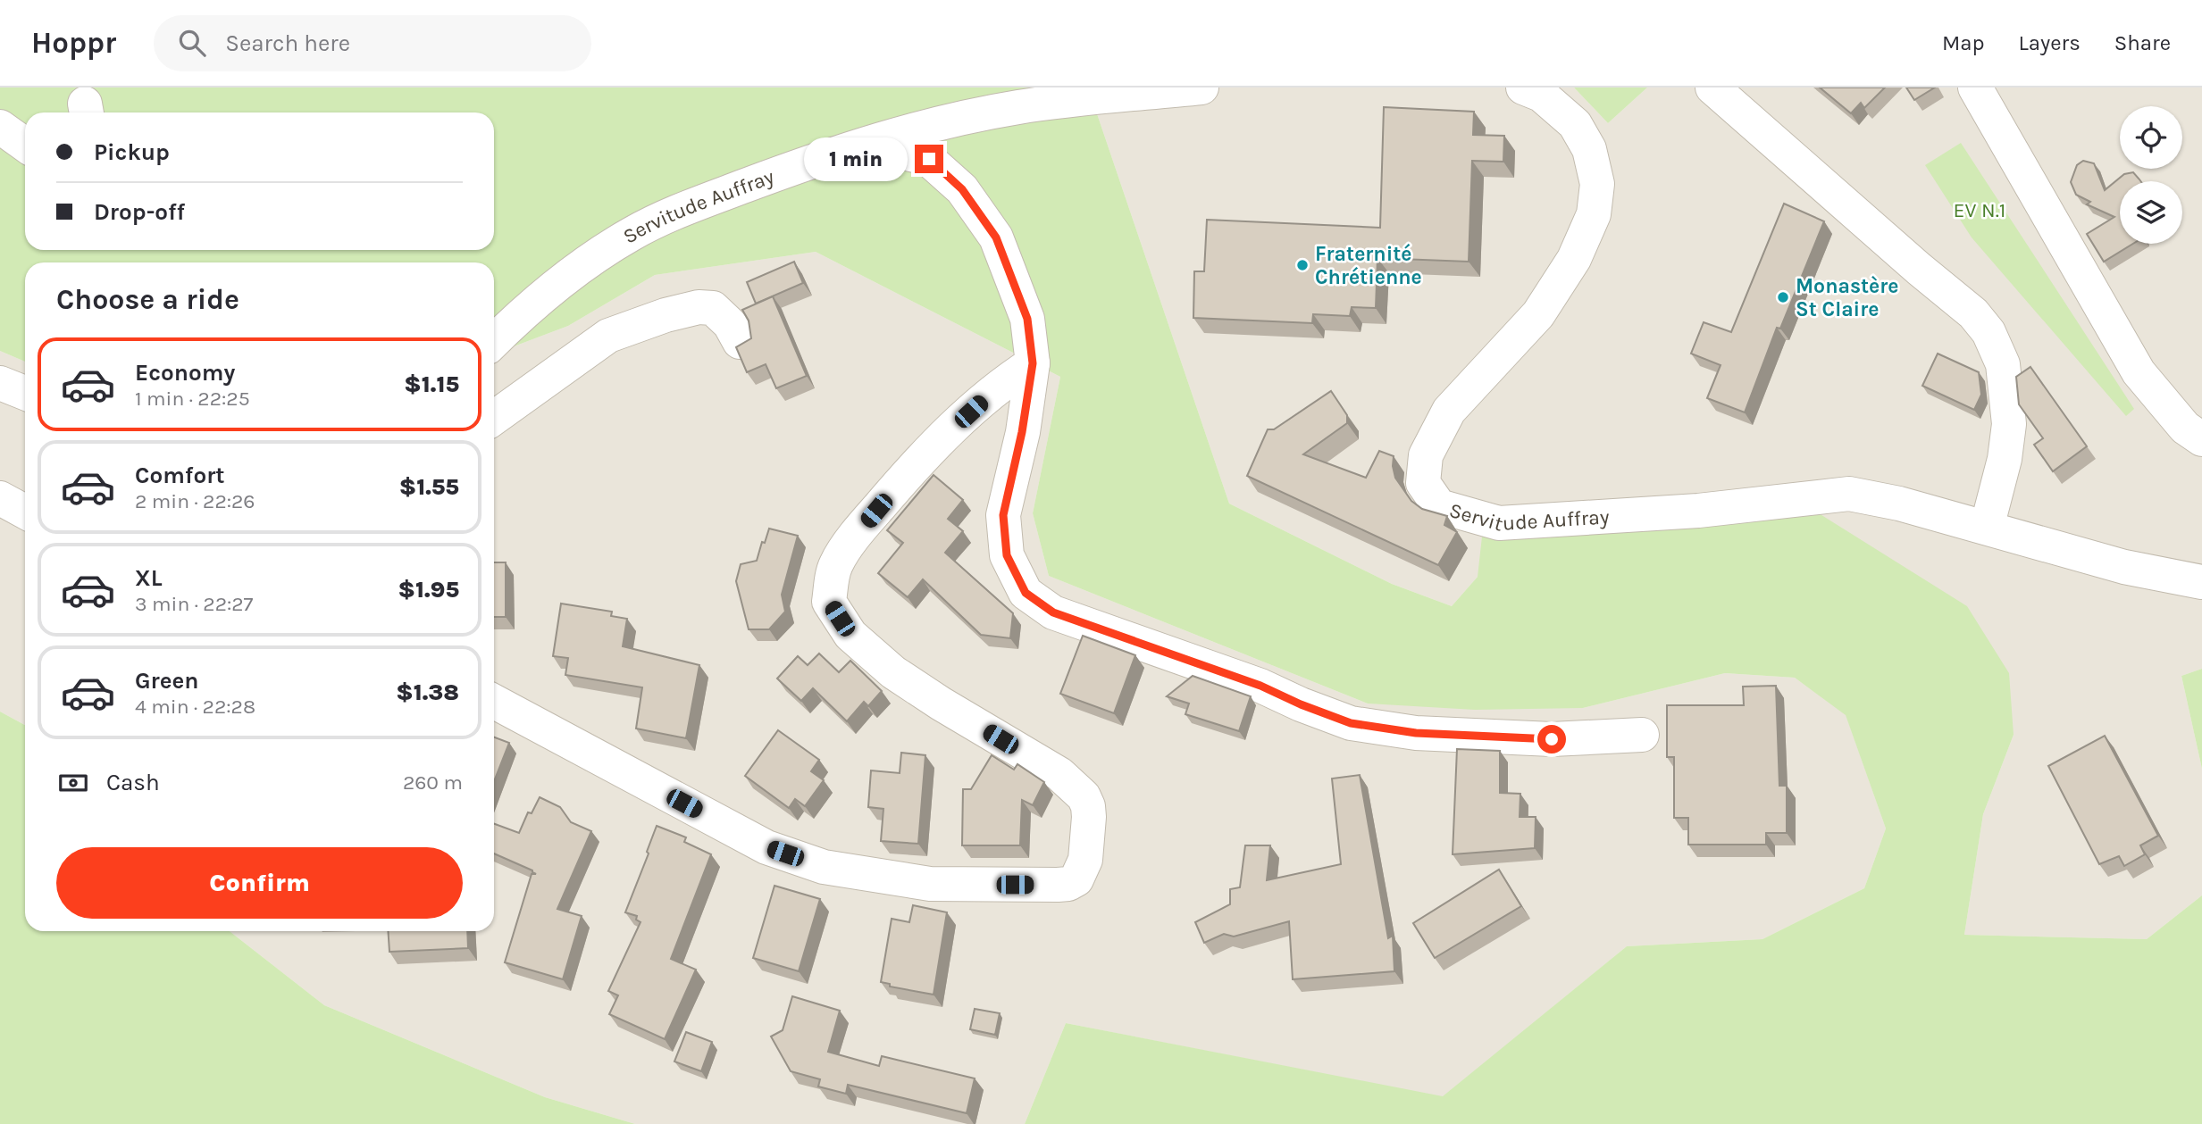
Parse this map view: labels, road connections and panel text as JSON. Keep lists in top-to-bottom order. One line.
{"streets":{"street":["Servitude Auffray"]},"parks":["EV N.1"],"places":["Fraternité Chrétienne","Monastère St Claire"],"page":{"header":"Hoppr","search":"Search here","nav":["Map","Layers","Share"],"banner":["Pickup","Drop-off"],"bubble":"1 min","heading":"Choose a ride","list":[{"name":"Economy","note":"1 min · 22:25","value":"$1.15"},{"name":"Comfort","note":"2 min · 22:26","value":"$1.55"},{"name":"XL","note":"3 min · 22:27","value":"$1.95"},{"name":"Green","note":"4 min · 22:28","value":"$1.38"}],"pay":["Cash","260 m"],"buttons":"Confirm"}}
